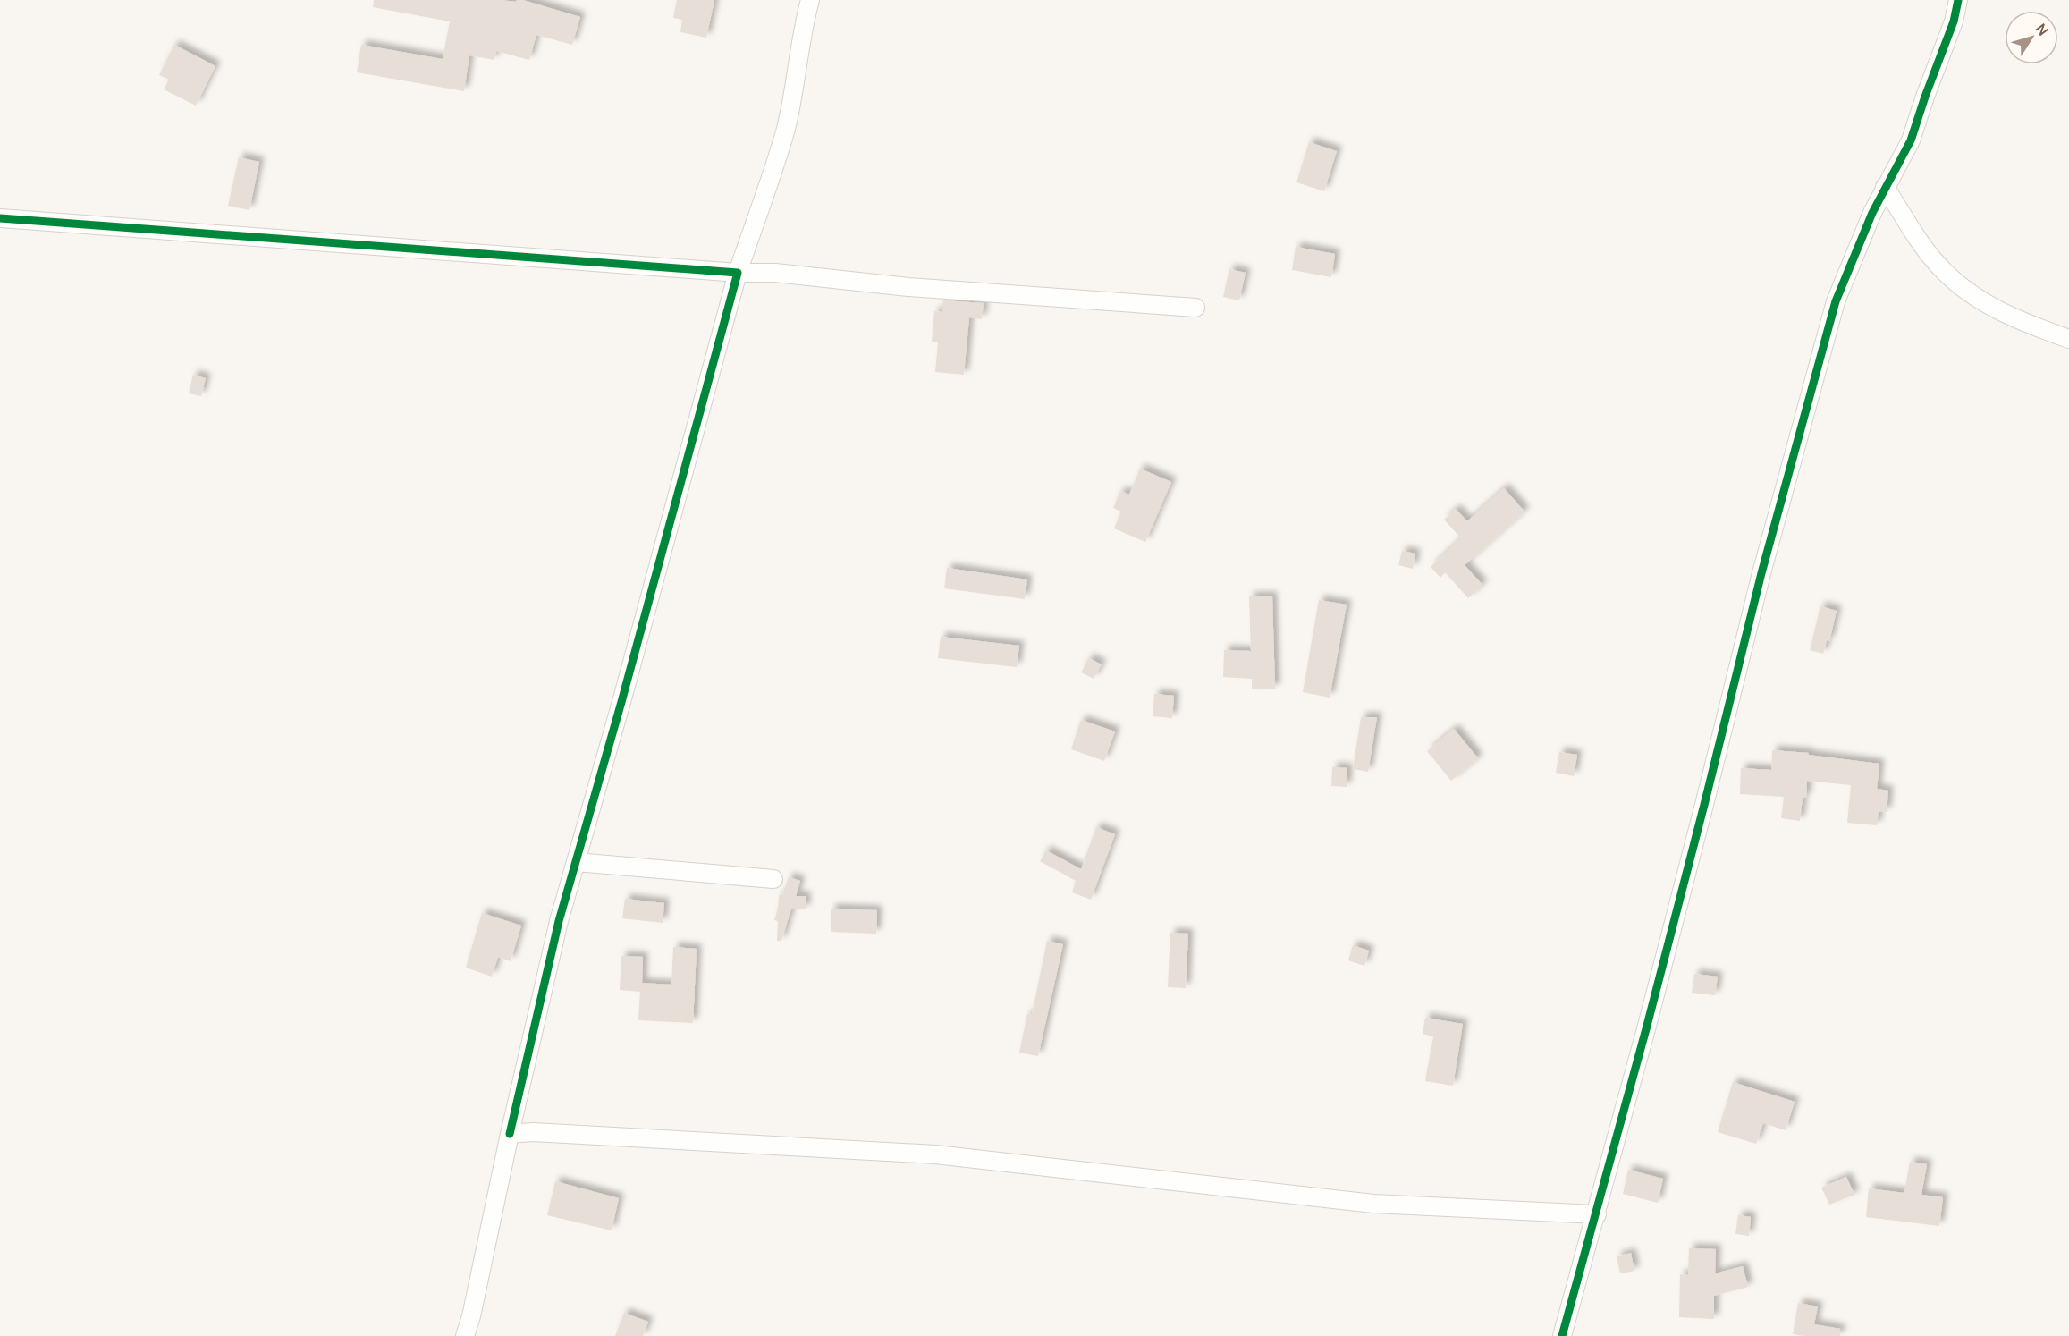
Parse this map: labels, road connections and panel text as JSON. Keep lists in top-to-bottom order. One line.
{"north":"top right"}
